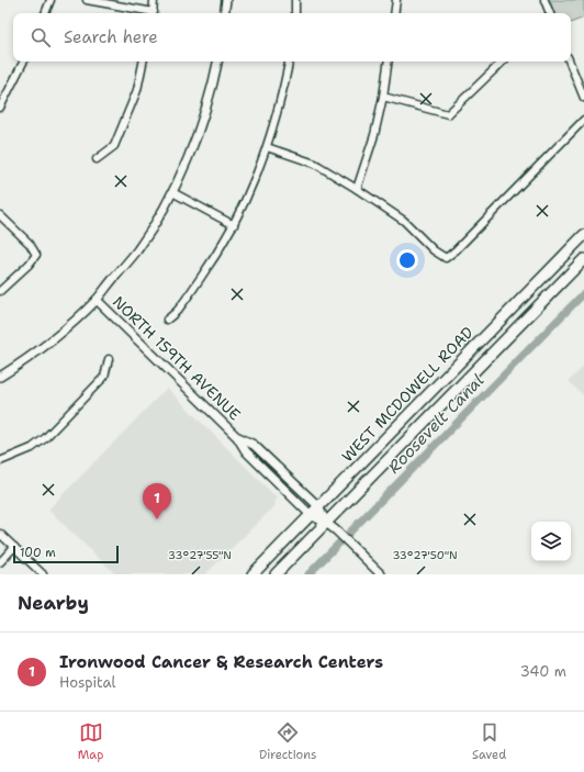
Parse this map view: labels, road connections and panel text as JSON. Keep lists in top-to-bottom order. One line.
{"streets":{"main road":["WEST MCDOWELL ROAD"],"street":["NORTH 159TH AVENUE"]},"crossings":[["NORTH 159TH AVENUE","WEST MCDOWELL ROAD"]],"water":["Roosevelt Canal"],"scale_bar":"100 m","page":{"search":"Search here","pins":"1","scale":"100 m","heading":"Nearby","list":[{"mark":"1","name":"Ironwood Cancer & Research Centers","note":"Hospital","value":"340 m"}],"nav":["Map","Directions","Saved"]},"coordinates":["33°27'55\"N","33°27'50\"N"]}
